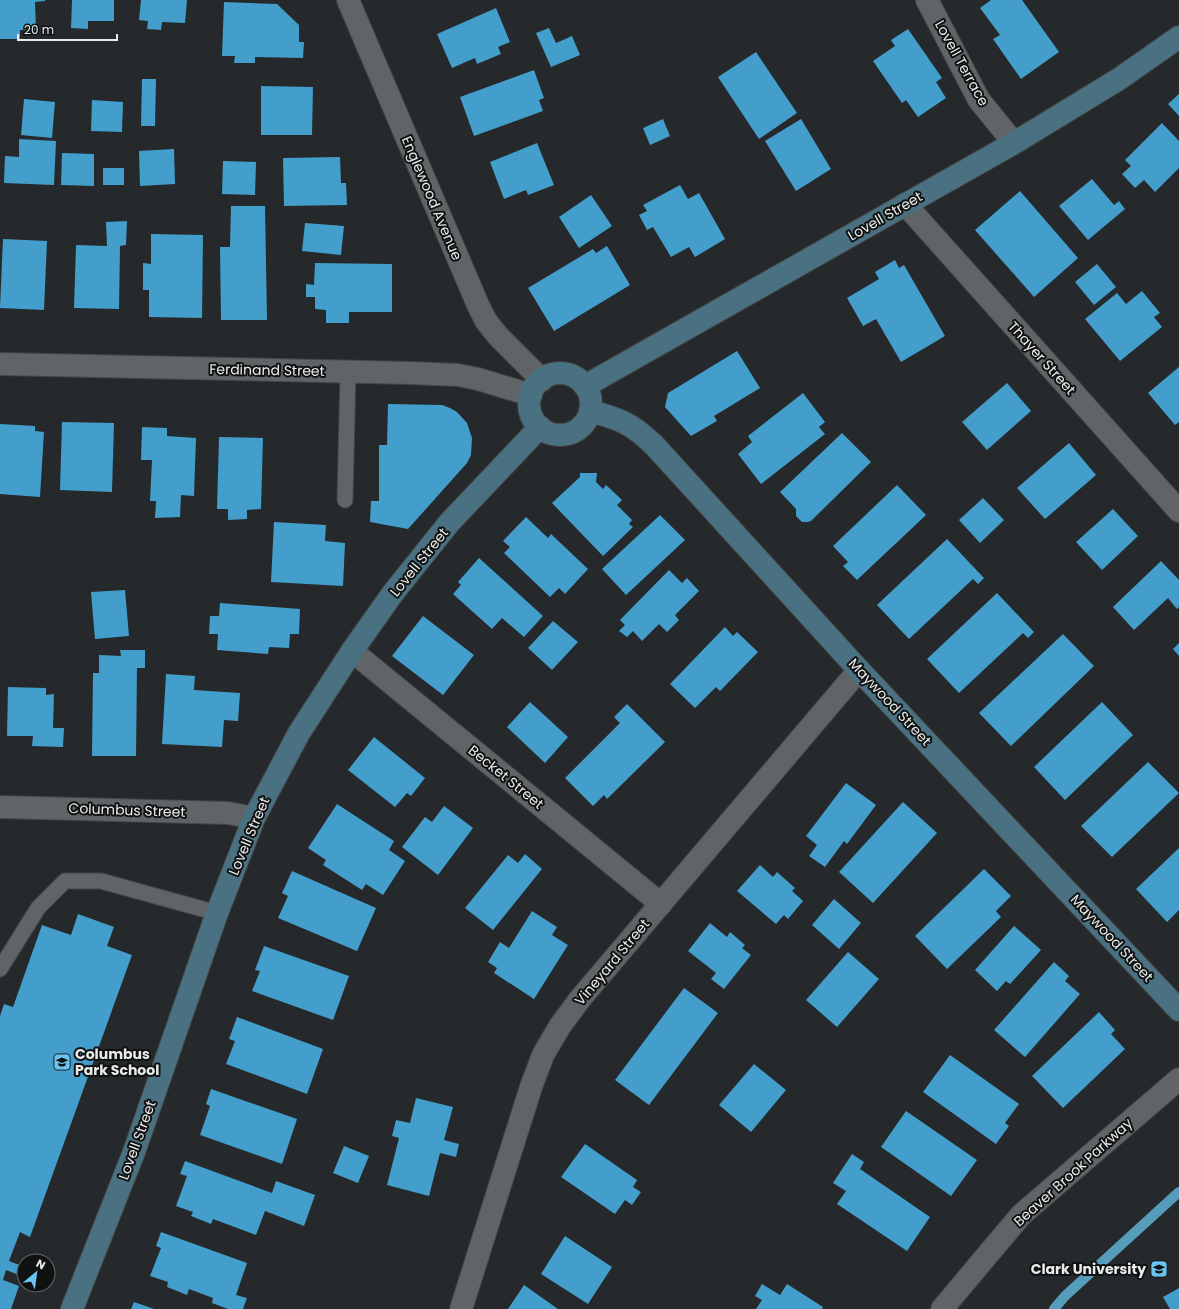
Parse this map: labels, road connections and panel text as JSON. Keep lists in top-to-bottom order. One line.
{"streets":{"street":["Lovell Terrace","Englewood Avenue","Lovell Street","Thayer Street","Ferdinand Street","Maywood Street","Becket Street","Columbus Street","Vineyard Street","Beaver Brook Parkway"]},"crossings":[["Lovell Terrace","Lovell Street"],["Englewood Avenue","Lovell Street"],["Englewood Avenue","Ferdinand Street"],["Englewood Avenue","Maywood Street"],["Lovell Street","Thayer Street"],["Lovell Street","Ferdinand Street"],["Lovell Street","Maywood Street"],["Lovell Street","Becket Street"],["Lovell Street","Columbus Street"],["Ferdinand Street","Maywood Street"],["Maywood Street","Vineyard Street"],["Becket Street","Vineyard Street"]],"places":{"school or university":["Columbus Park School","Clark University"]},"scale_bar":"20 m","north":"top right"}
